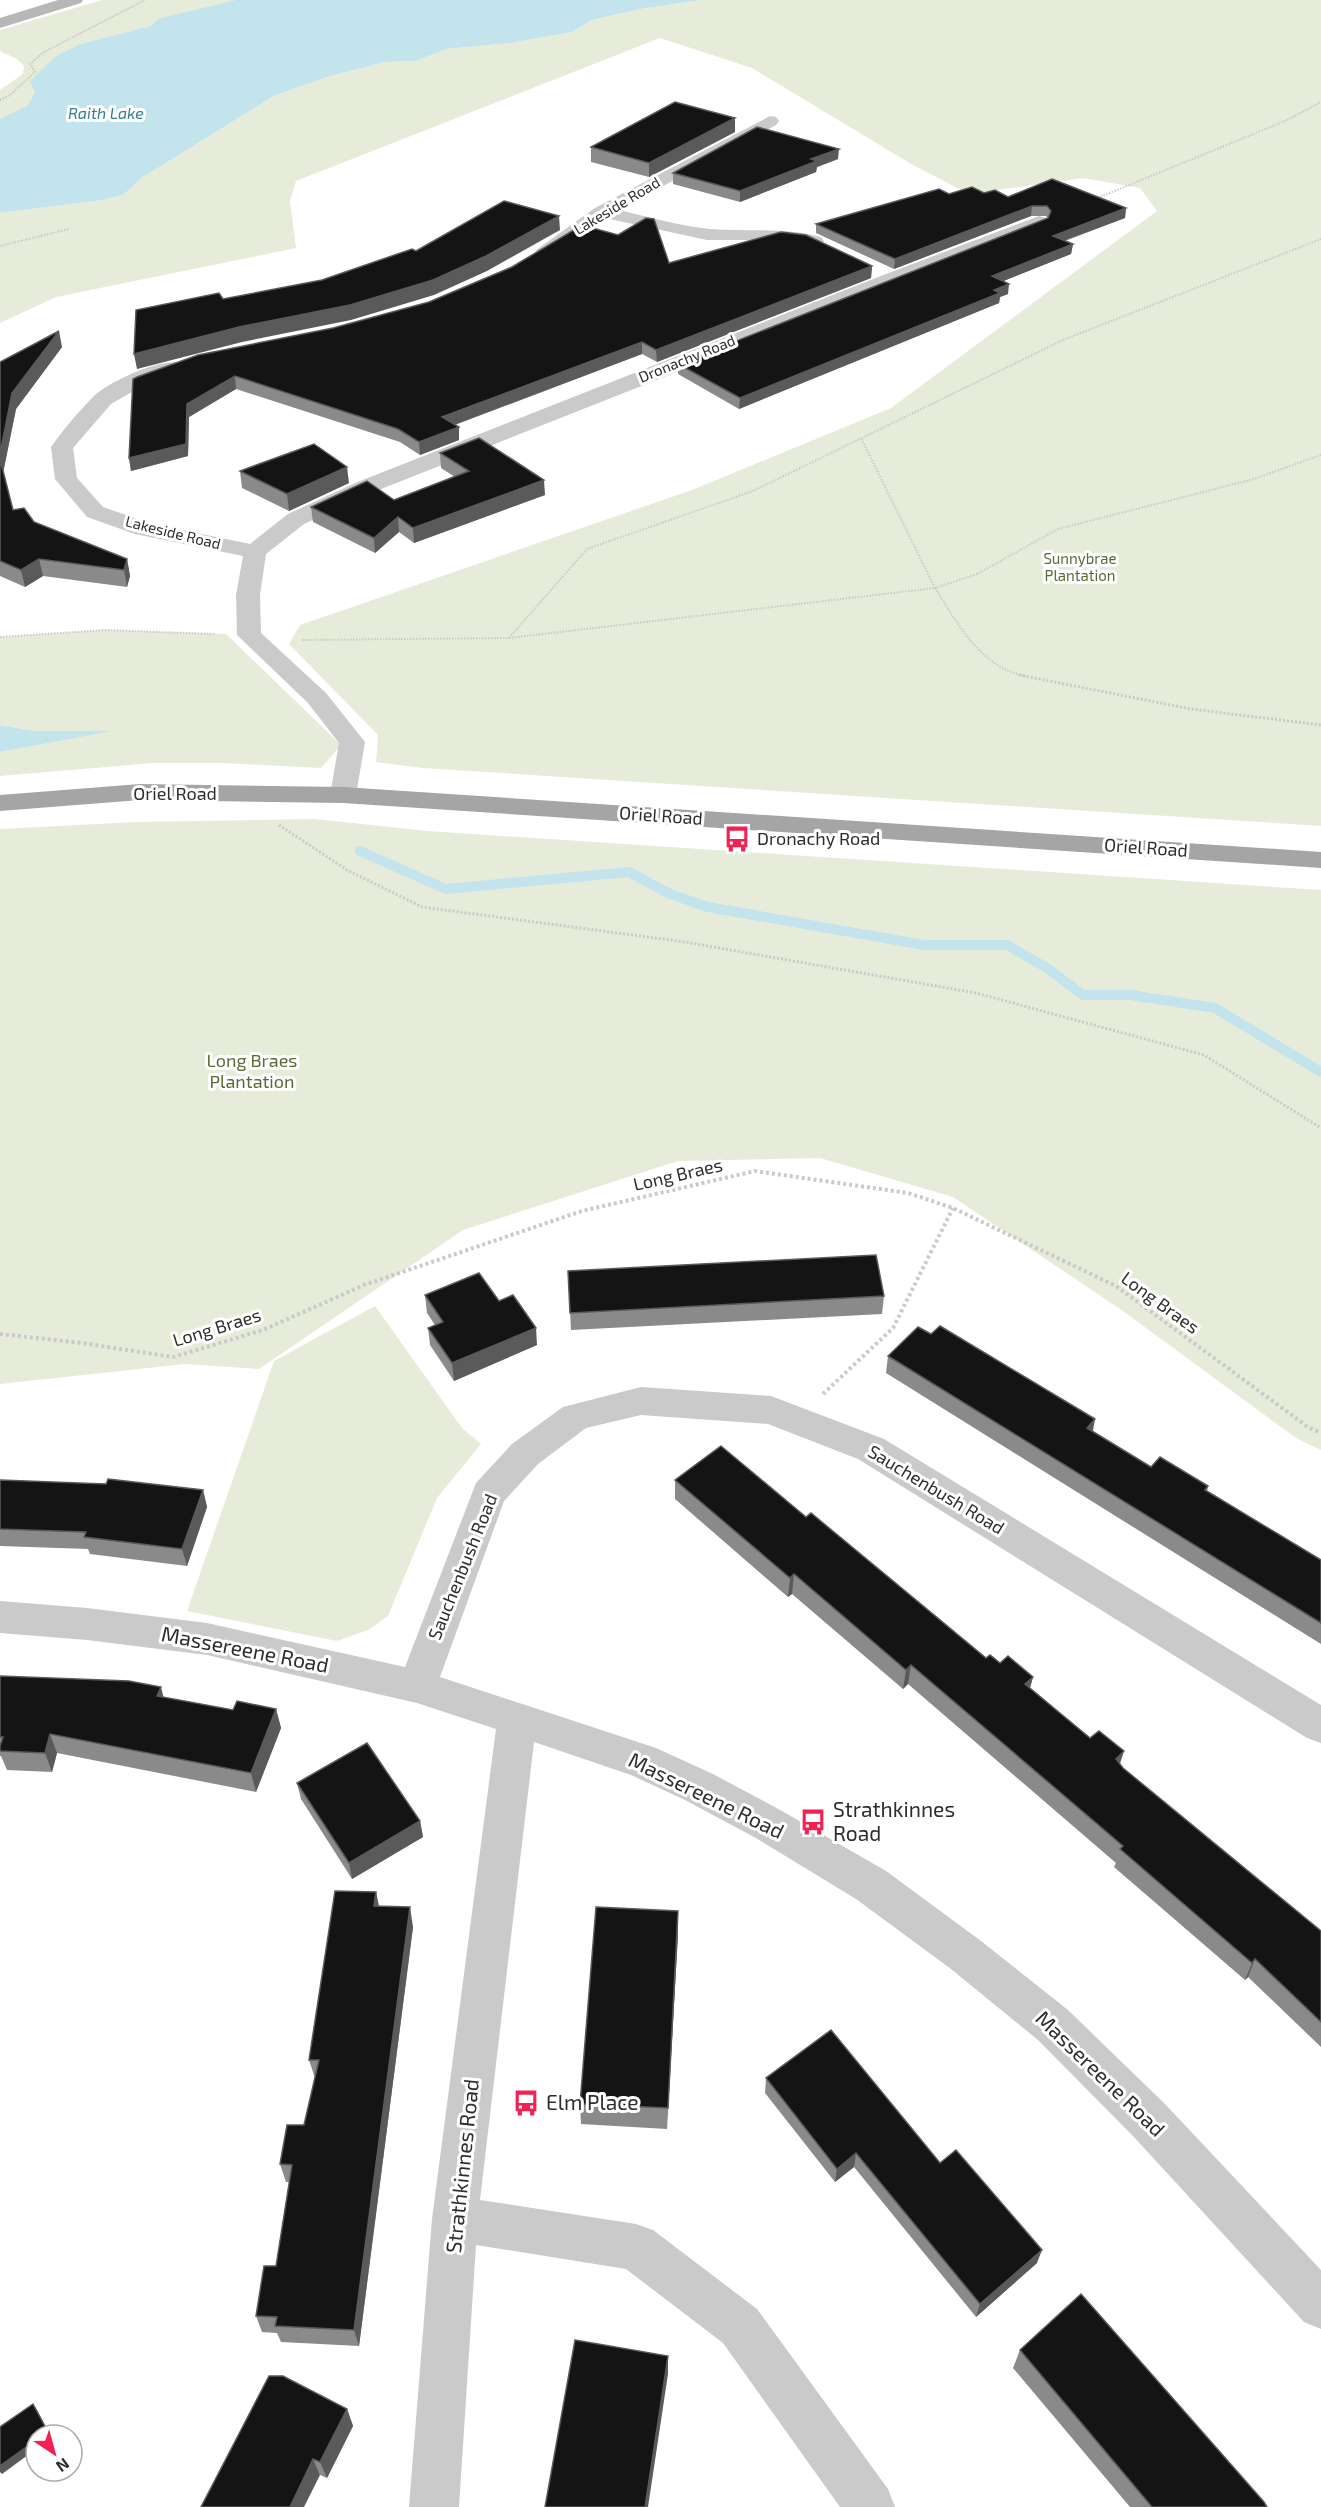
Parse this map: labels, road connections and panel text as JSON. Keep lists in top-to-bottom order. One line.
{"streets":{"main road":["Oriel Road"],"street":["Lakeside Road","Dronachy Road","Sauchenbush Road","Massereene Road","Strathkinnes Road"],"path":["Long Braes"]},"crossings":[["Lakeside Road","Dronachy Road"],["Sauchenbush Road","Massereene Road"],["Massereene Road","Strathkinnes Road"]],"water":["Raith Lake"],"parks":["Sunnybrae Plantation","Long Braes Plantation"],"places":{"bus stop":["Dronachy Road","Strathkinnes Road","Elm Place"]},"north":"bottom right"}
